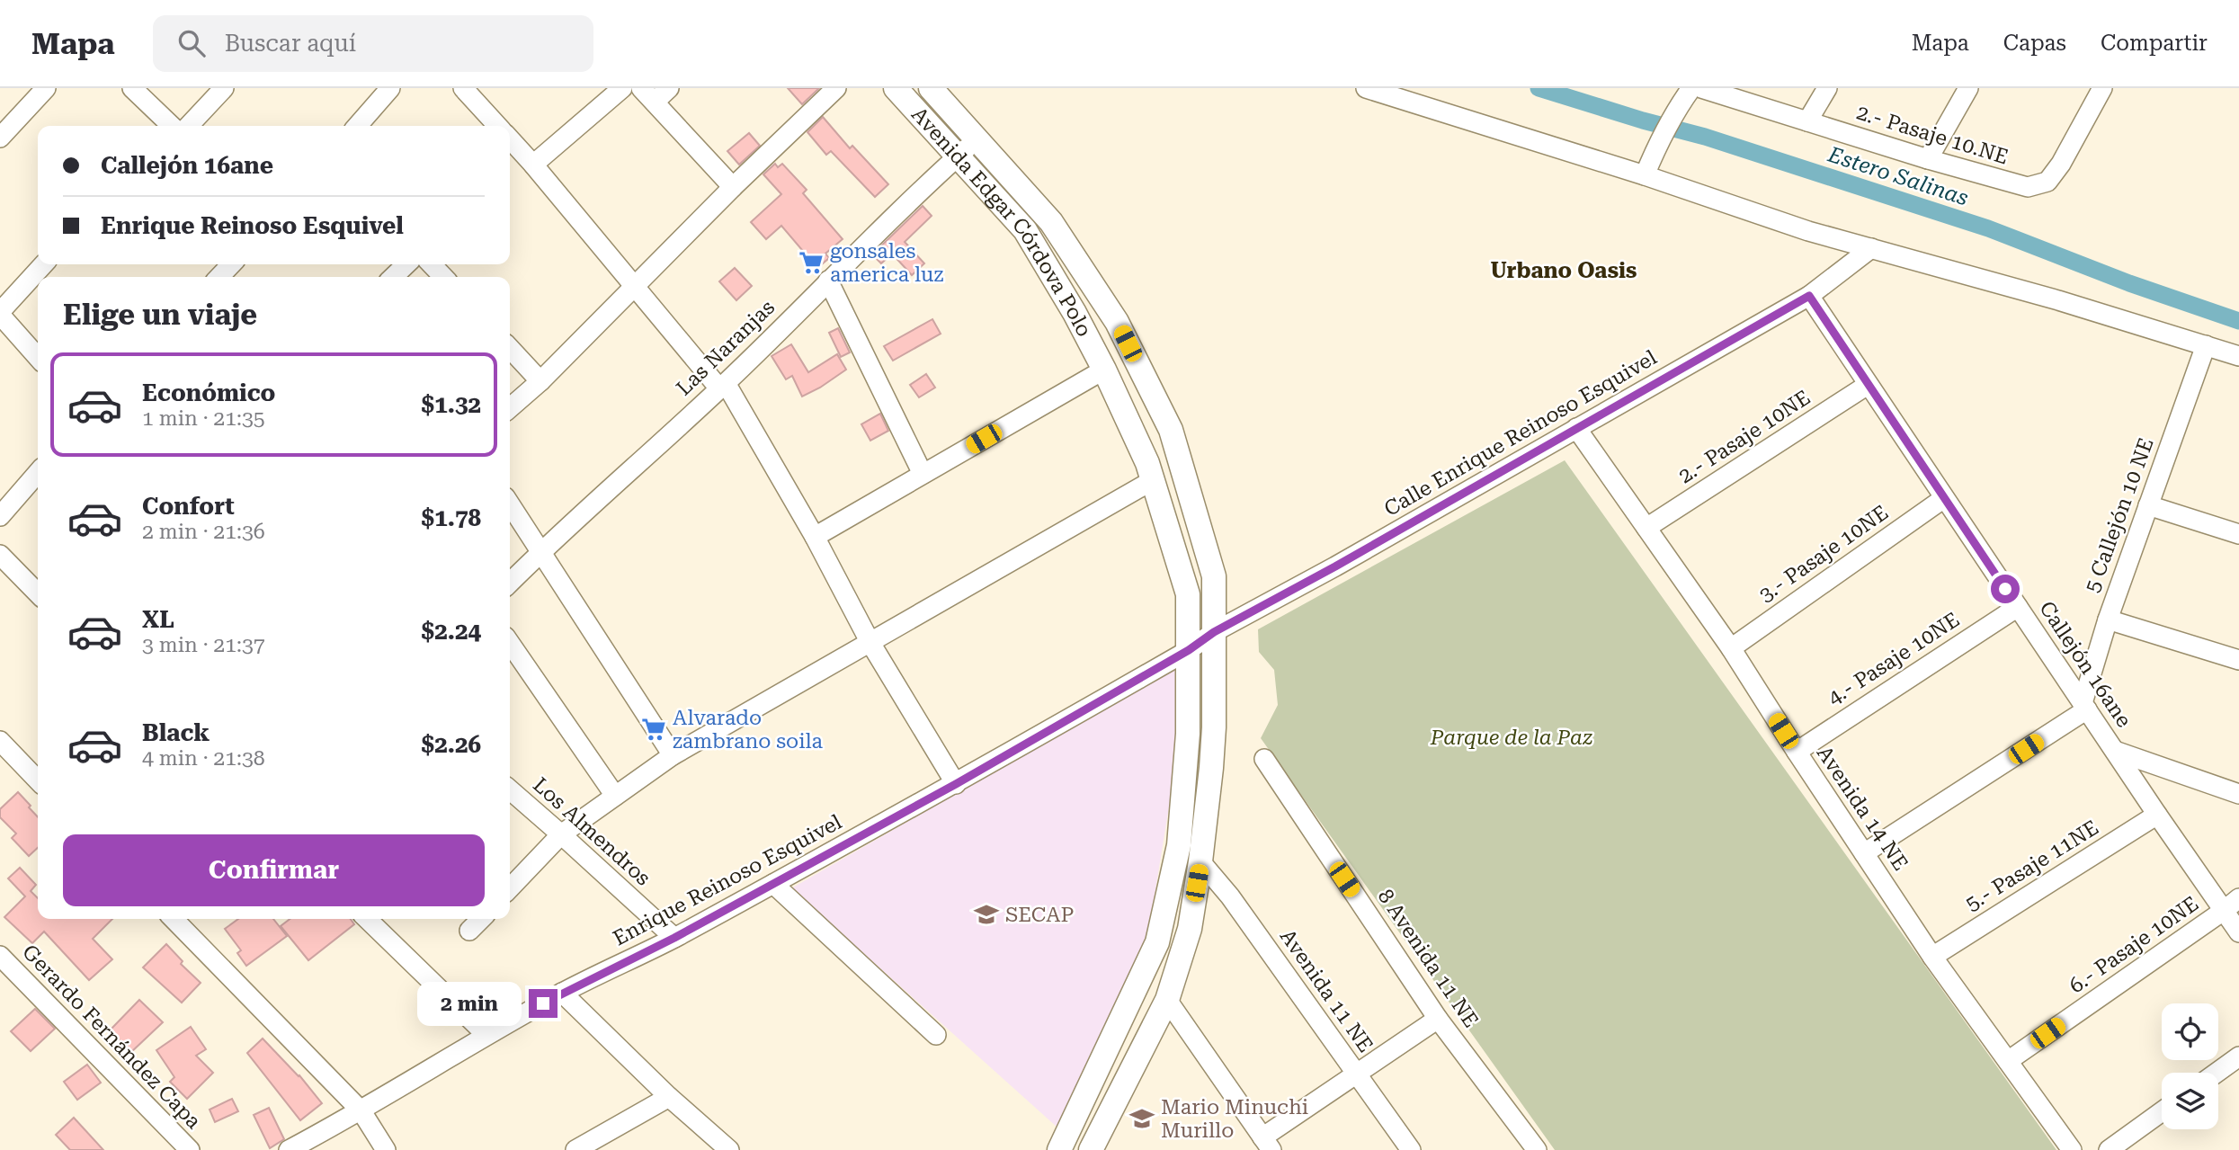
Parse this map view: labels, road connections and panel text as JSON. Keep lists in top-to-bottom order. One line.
{"streets":{"main road":["Avenida Edgar Córdova Polo"],"street":["2.- Pasaje 10.NE","Las Naranjas","Calle Enrique Reinoso Esquivel","2.- Pasaje 10NE","5 Callejón 10 NE","3.- Pasaje 10NE","4.- Pasaje 10NE","Callejón 16ane","Avenida 14 NE","Los Almendros","5.- Pasaje 11NE","Enrique Reinoso Esquivel","6.- Pasaje 10NE","8 Avenida 11 NE","Avenida 11 NE","Gerardo Fernández Capa"]},"crossings":[["Avenida Edgar Córdova Polo","Las Naranjas"],["Avenida Edgar Córdova Polo","Calle Enrique Reinoso Esquivel"],["Avenida Edgar Córdova Polo","Enrique Reinoso Esquivel"],["Avenida Edgar Córdova Polo","Avenida 11 NE"],["Calle Enrique Reinoso Esquivel","Callejón 16ane"],["Calle Enrique Reinoso Esquivel","Avenida 14 NE"],["Calle Enrique Reinoso Esquivel","Enrique Reinoso Esquivel"],["2.- Pasaje 10NE","Callejón 16ane"],["2.- Pasaje 10NE","Avenida 14 NE"],["5 Callejón 10 NE","Callejón 16ane"],["3.- Pasaje 10NE","Callejón 16ane"],["3.- Pasaje 10NE","Avenida 14 NE"],["4.- Pasaje 10NE","Callejón 16ane"],["4.- Pasaje 10NE","Avenida 14 NE"],["Callejón 16ane","5.- Pasaje 11NE"],["Callejón 16ane","6.- Pasaje 10NE"],["Avenida 14 NE","5.- Pasaje 11NE"],["Avenida 14 NE","6.- Pasaje 10NE"],["Los Almendros","Enrique Reinoso Esquivel"]],"districts":["Urbano Oasis"],"water":["Estero Salinas"],"parks":["Parque de la Paz"],"places":{"supermarket":["gonsales america luz","Alvarado zambrano soila"],"school or university":["SECAP","Mario Minuchi Murillo"]},"page":{"header":"Mapa","search":"Buscar aquí","nav":["Mapa","Capas","Compartir"],"banner":["Callejón 16ane","Enrique Reinoso Esquivel"],"heading":"Elige un viaje","list":[{"name":"Económico","note":"1 min · 21:35","value":"$1.32"},{"name":"Confort","note":"2 min · 21:36","value":"$1.78"},{"name":"XL","note":"3 min · 21:37","value":"$2.24"},{"name":"Black","note":"4 min · 21:38","value":"$2.26"}],"buttons":"Confirmar","bubble":"2 min"}}
